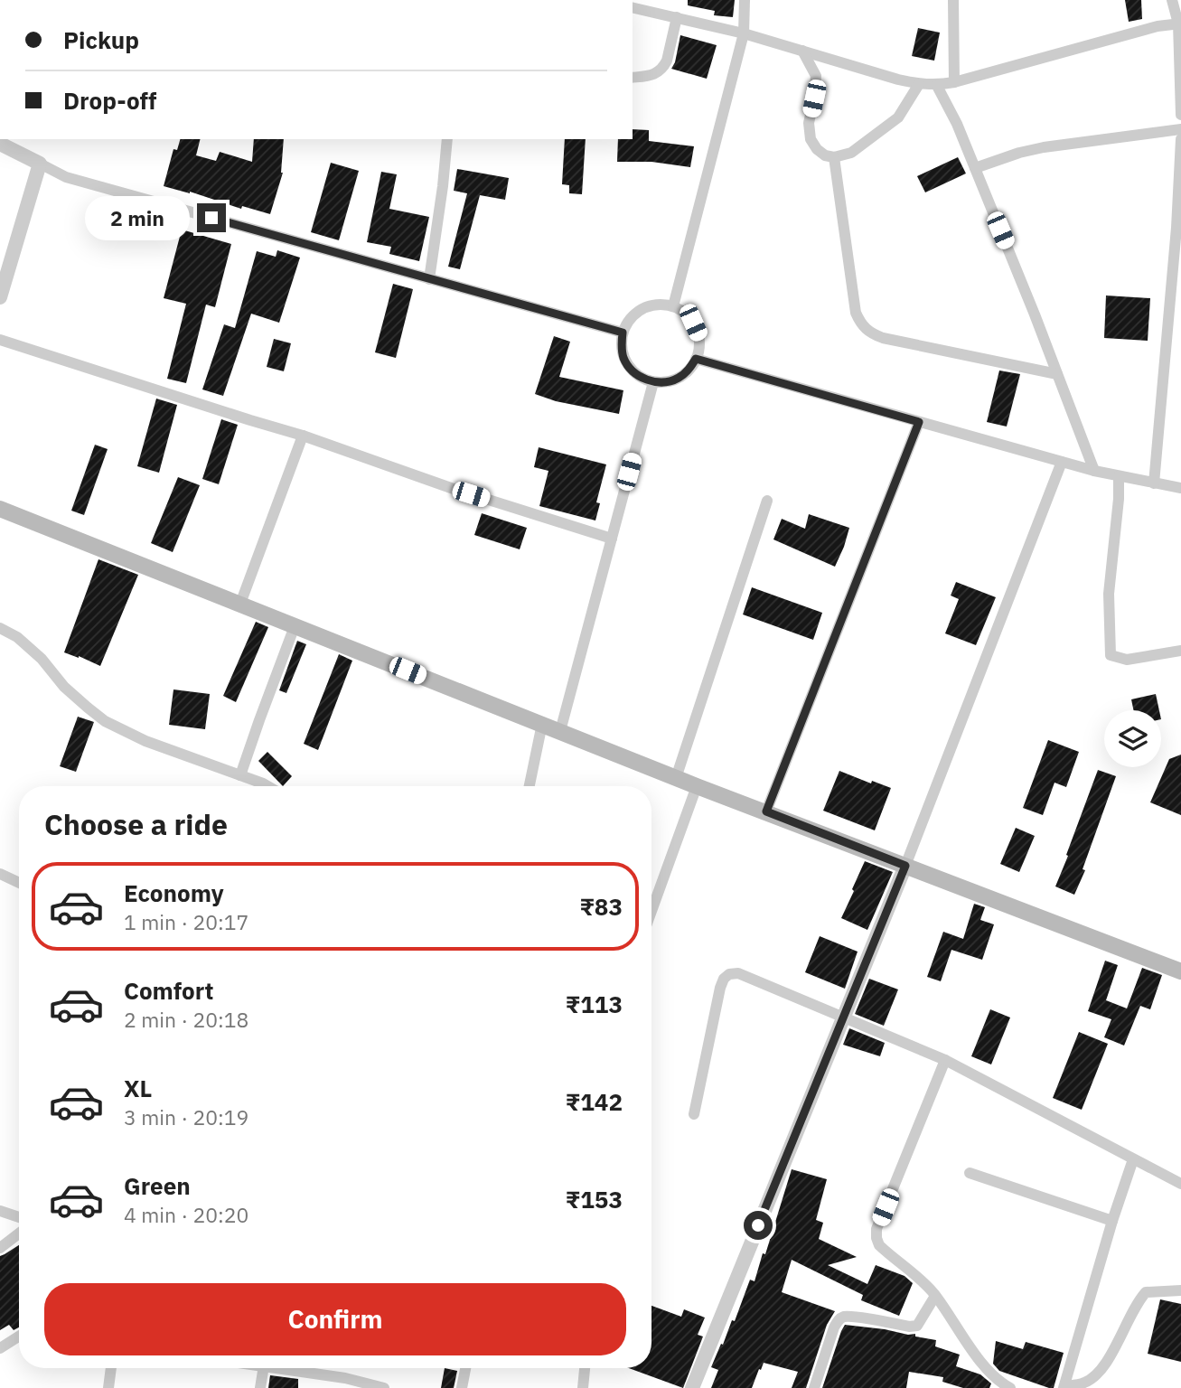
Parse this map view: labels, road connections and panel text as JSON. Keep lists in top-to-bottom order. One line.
{"page":{"banner":["Pickup","Drop-off"],"bubble":"2 min","heading":"Choose a ride","list":[{"name":"Economy","note":"1 min · 20:17","value":"₹83"},{"name":"Comfort","note":"2 min · 20:18","value":"₹113"},{"name":"XL","note":"3 min · 20:19","value":"₹142"},{"name":"Green","note":"4 min · 20:20","value":"₹153"}],"buttons":"Confirm"}}
